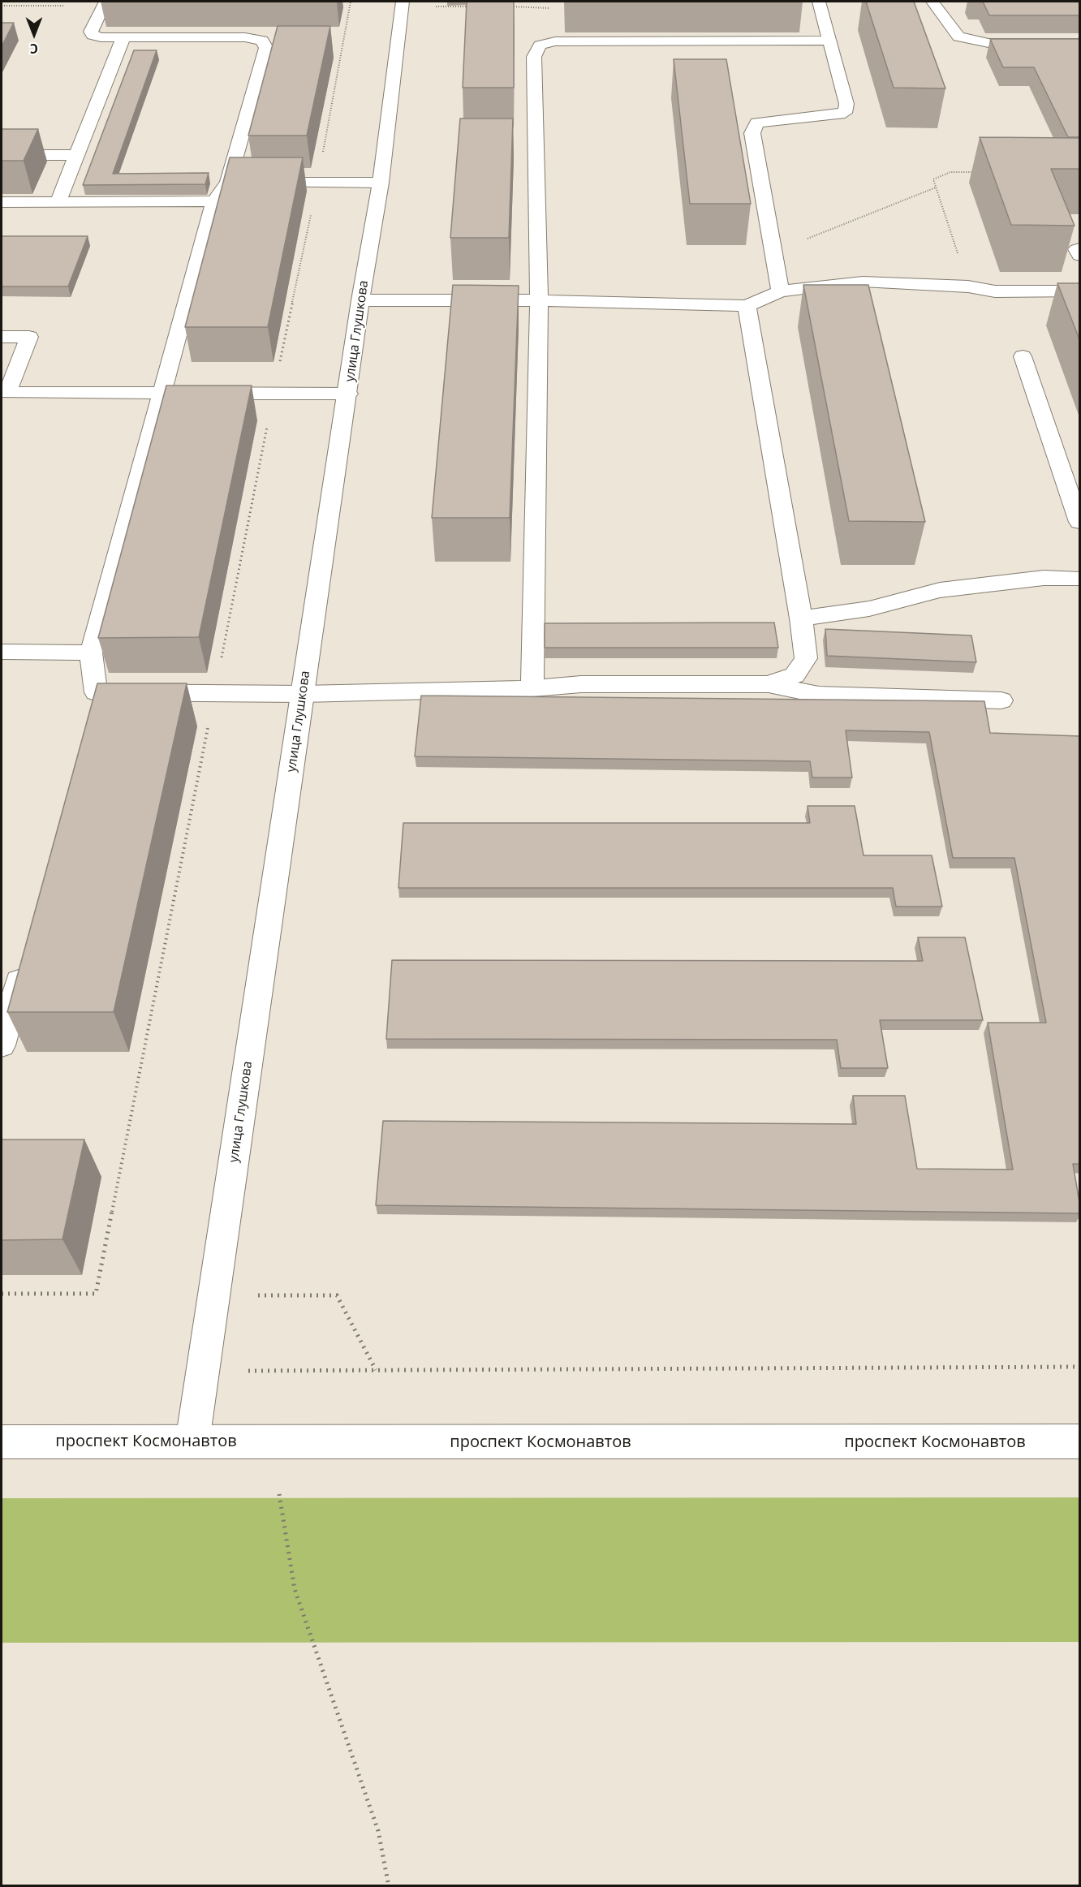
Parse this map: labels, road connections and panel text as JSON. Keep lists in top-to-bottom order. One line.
{"streets":{"street":["улица Глушкова","проспект Космонавтов"]},"crossings":[["улица Глушкова","проспект Космонавтов"]],"north":"bottom"}
